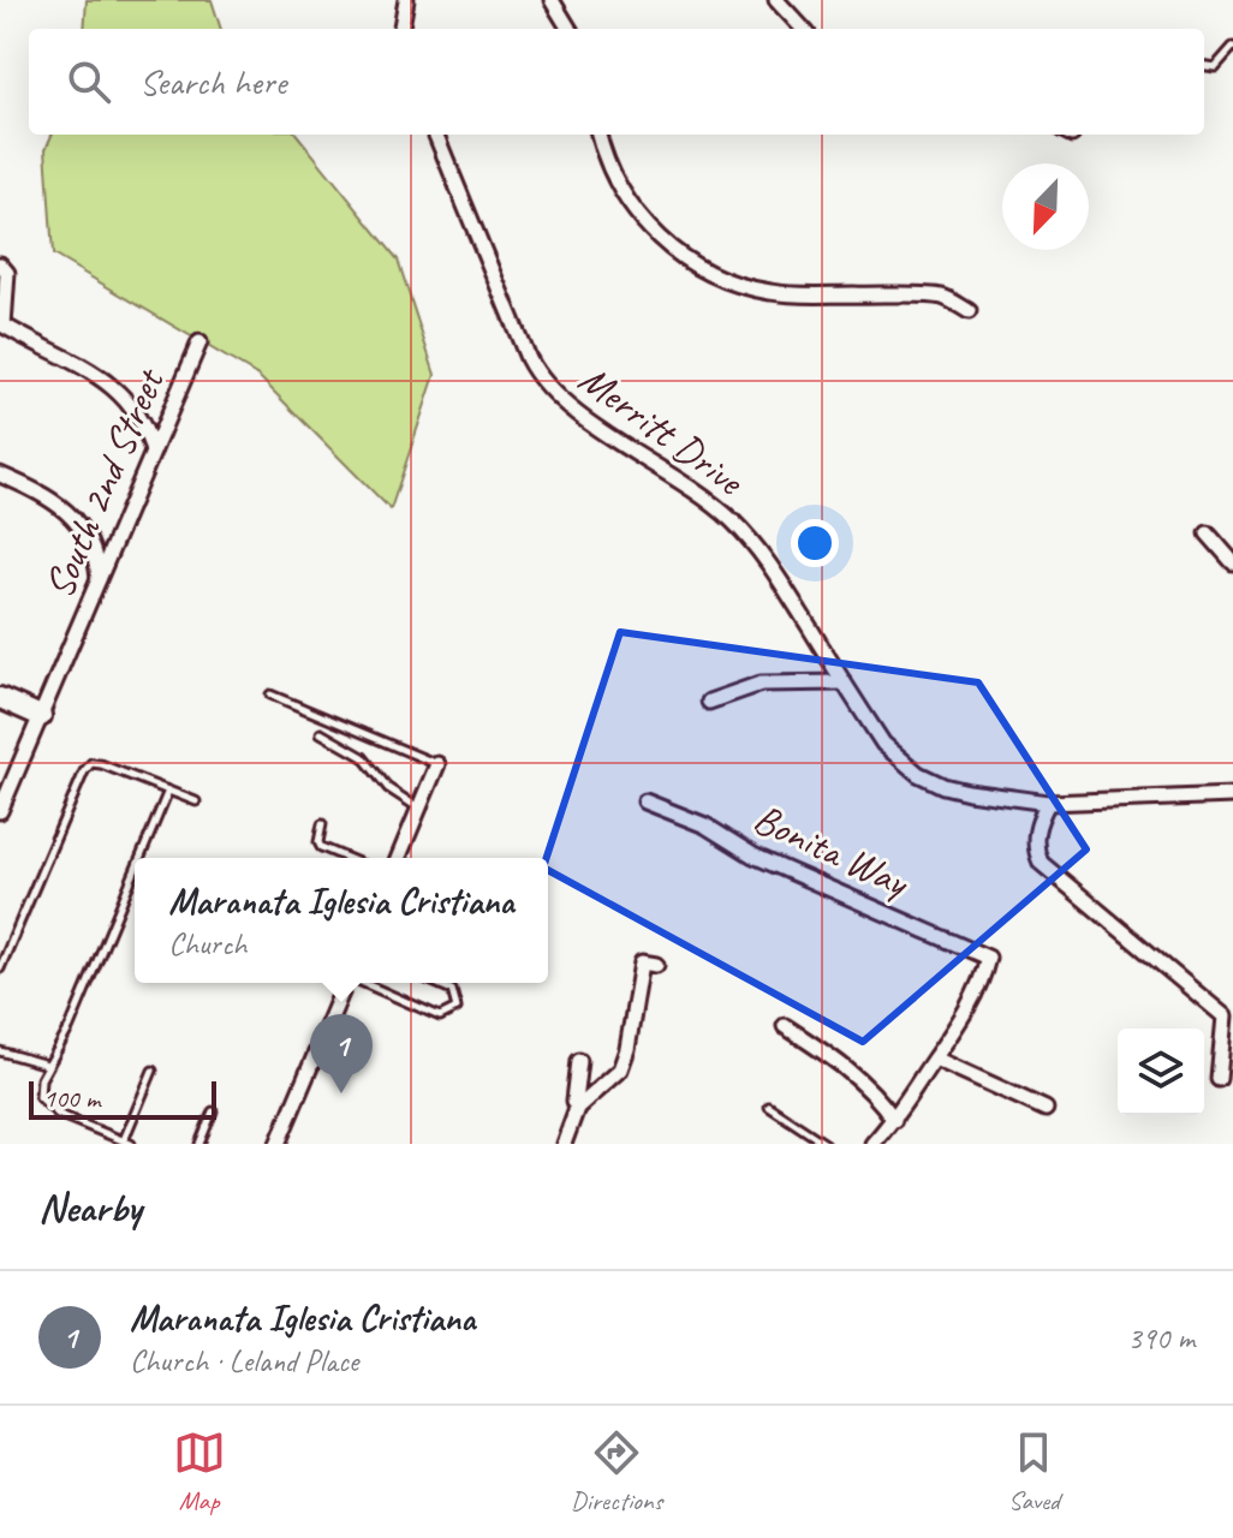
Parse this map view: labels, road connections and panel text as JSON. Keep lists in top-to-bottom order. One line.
{"streets":{"street":["Merritt Drive","South 2nd Street","Bonita Way"]},"scale_bar":"100 m","north":"bottom left","page":{"search":"Search here","popup":["Maranata Iglesia Cristiana","Church"],"pins":"1","scale":"100 m","heading":"Nearby","list":[{"mark":"1","name":"Maranata Iglesia Cristiana","note":"Church · Leland Place","value":"390 m"}],"nav":["Map","Directions","Saved"]}}
